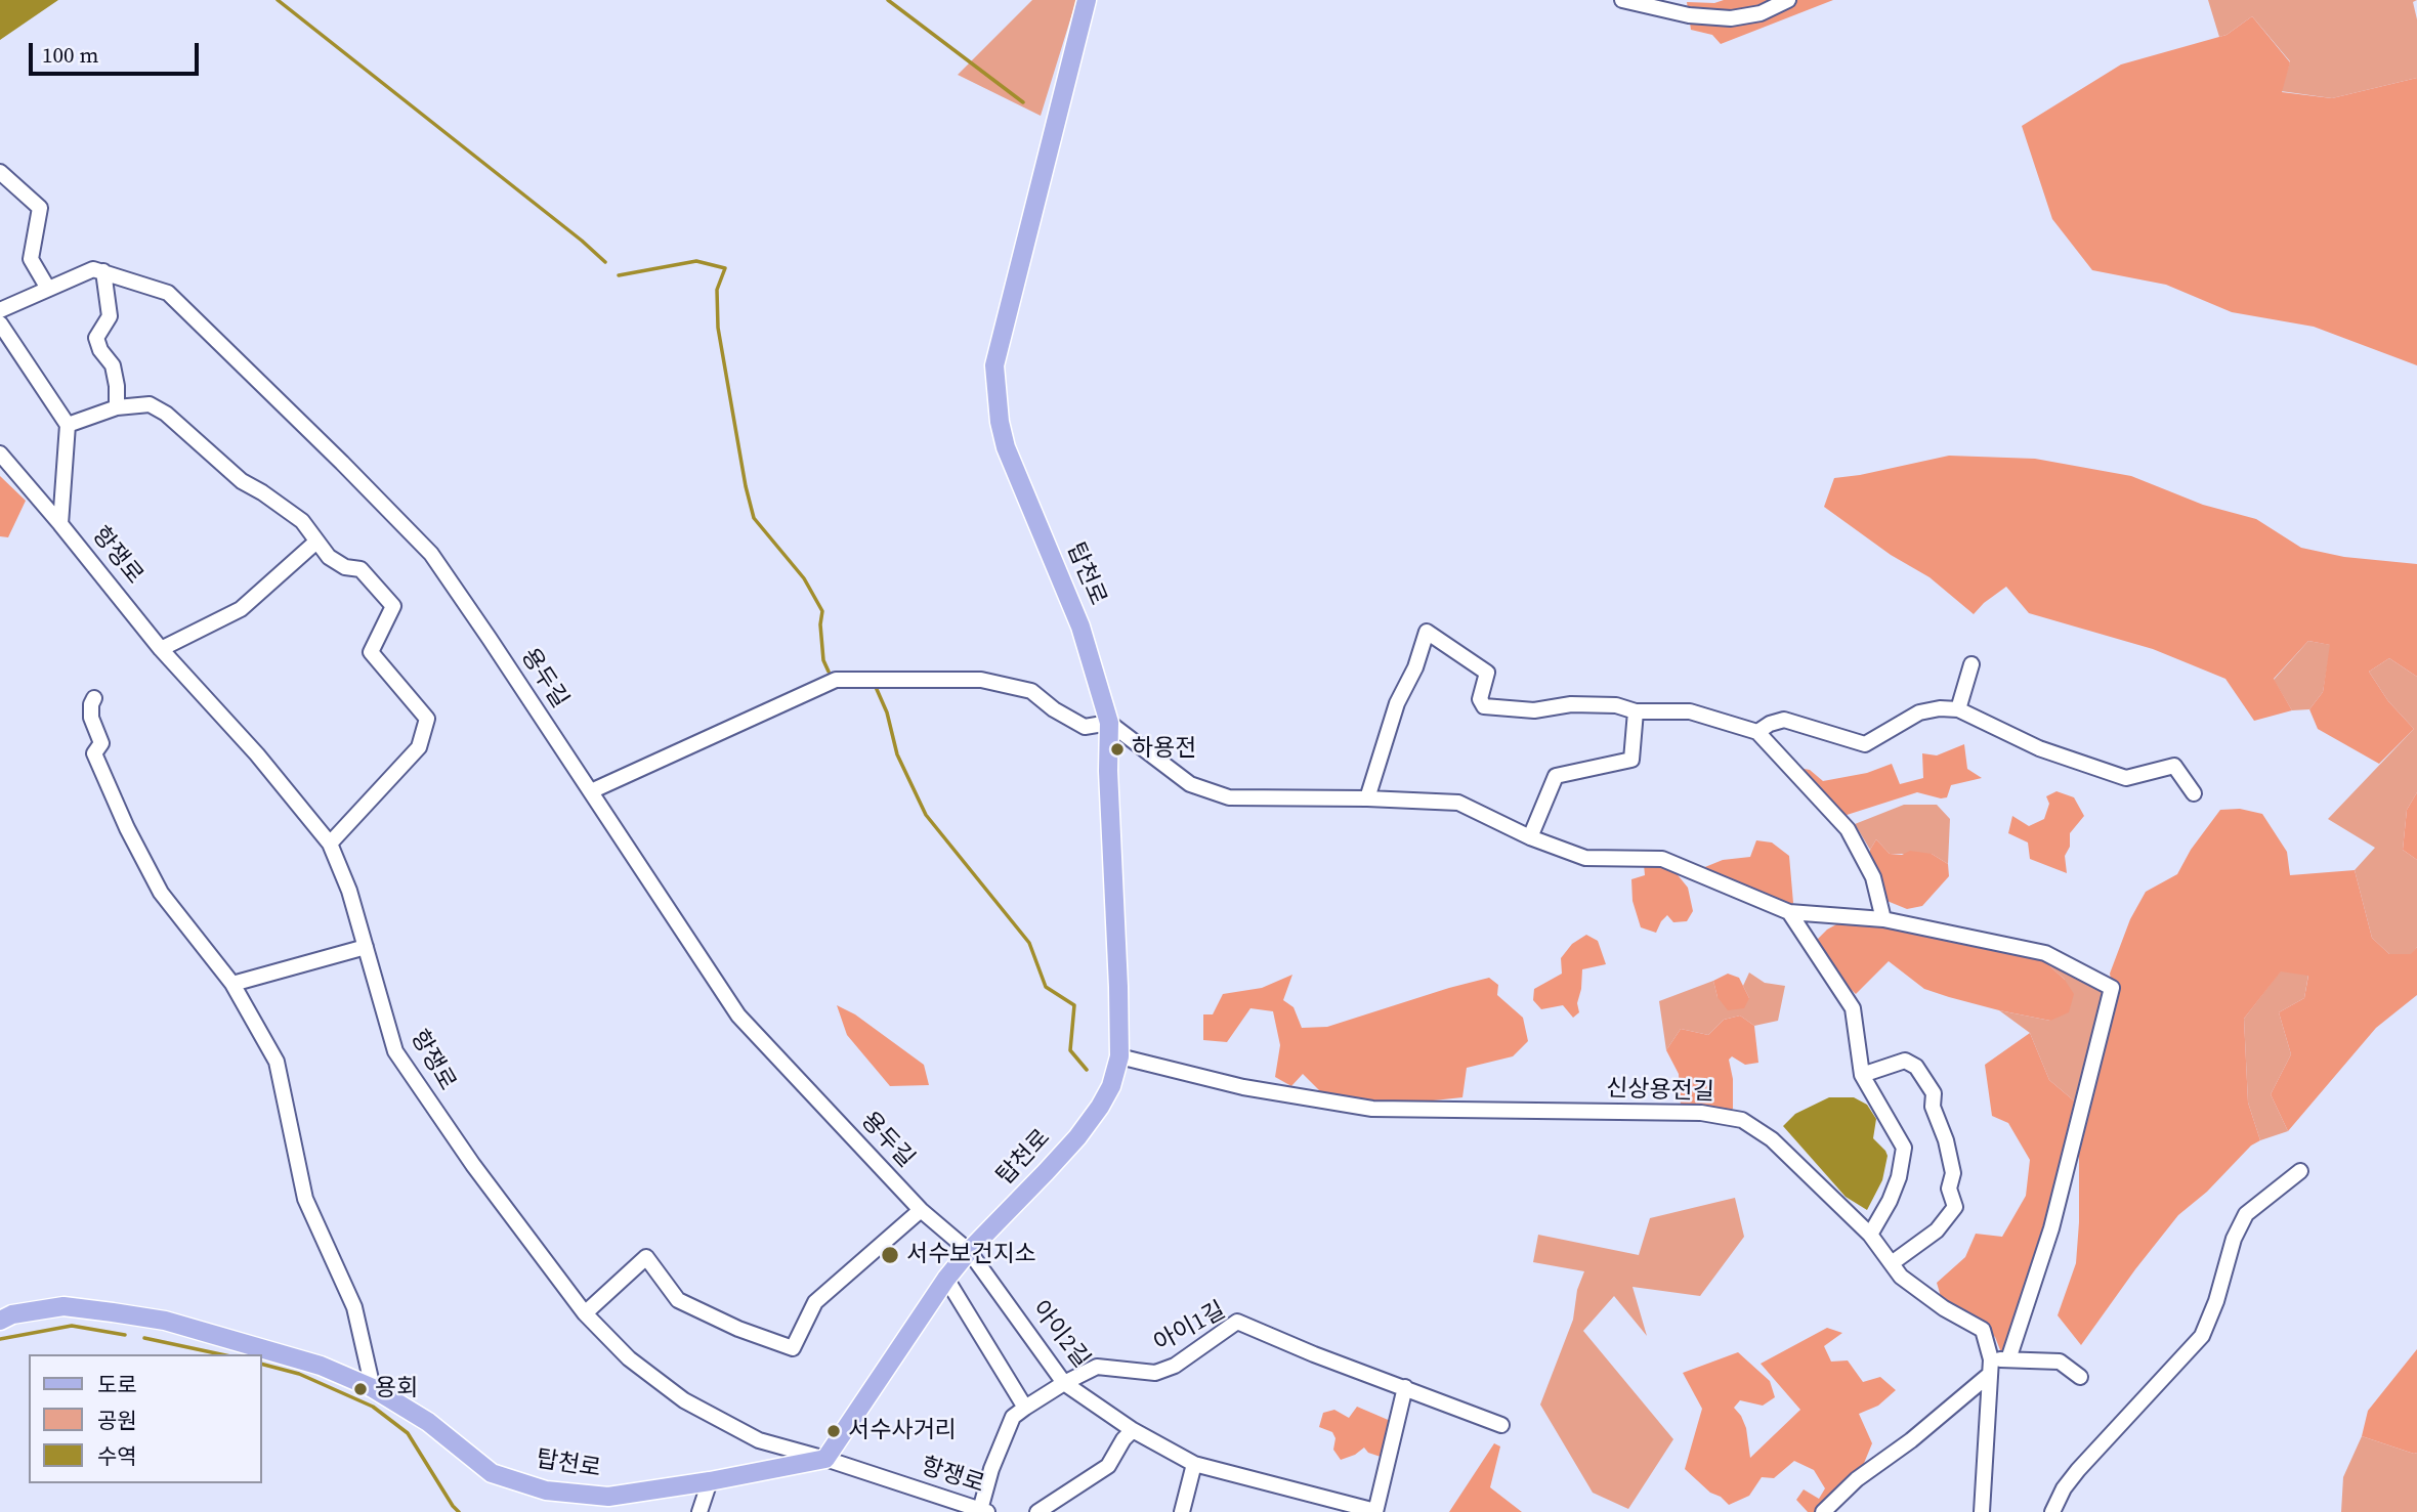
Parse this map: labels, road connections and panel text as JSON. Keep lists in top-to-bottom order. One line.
{"streets":{"main road":["탑천로"],"street":["항쟁로","용두길","신상용전길","아이1길","아이2길"]},"crossings":[["항쟁로","탑천로"],["항쟁로","아이1길"],["탑천로","용두길"],["탑천로","신상용전길"],["탑천로","아이2길"],["용두길","아이2길"],["아이1길","아이2길"]],"places":["하용전","서수보건지소","용회","서수사거리"],"legend":["도로","공원","수역"],"scale_bar":"100 m"}
